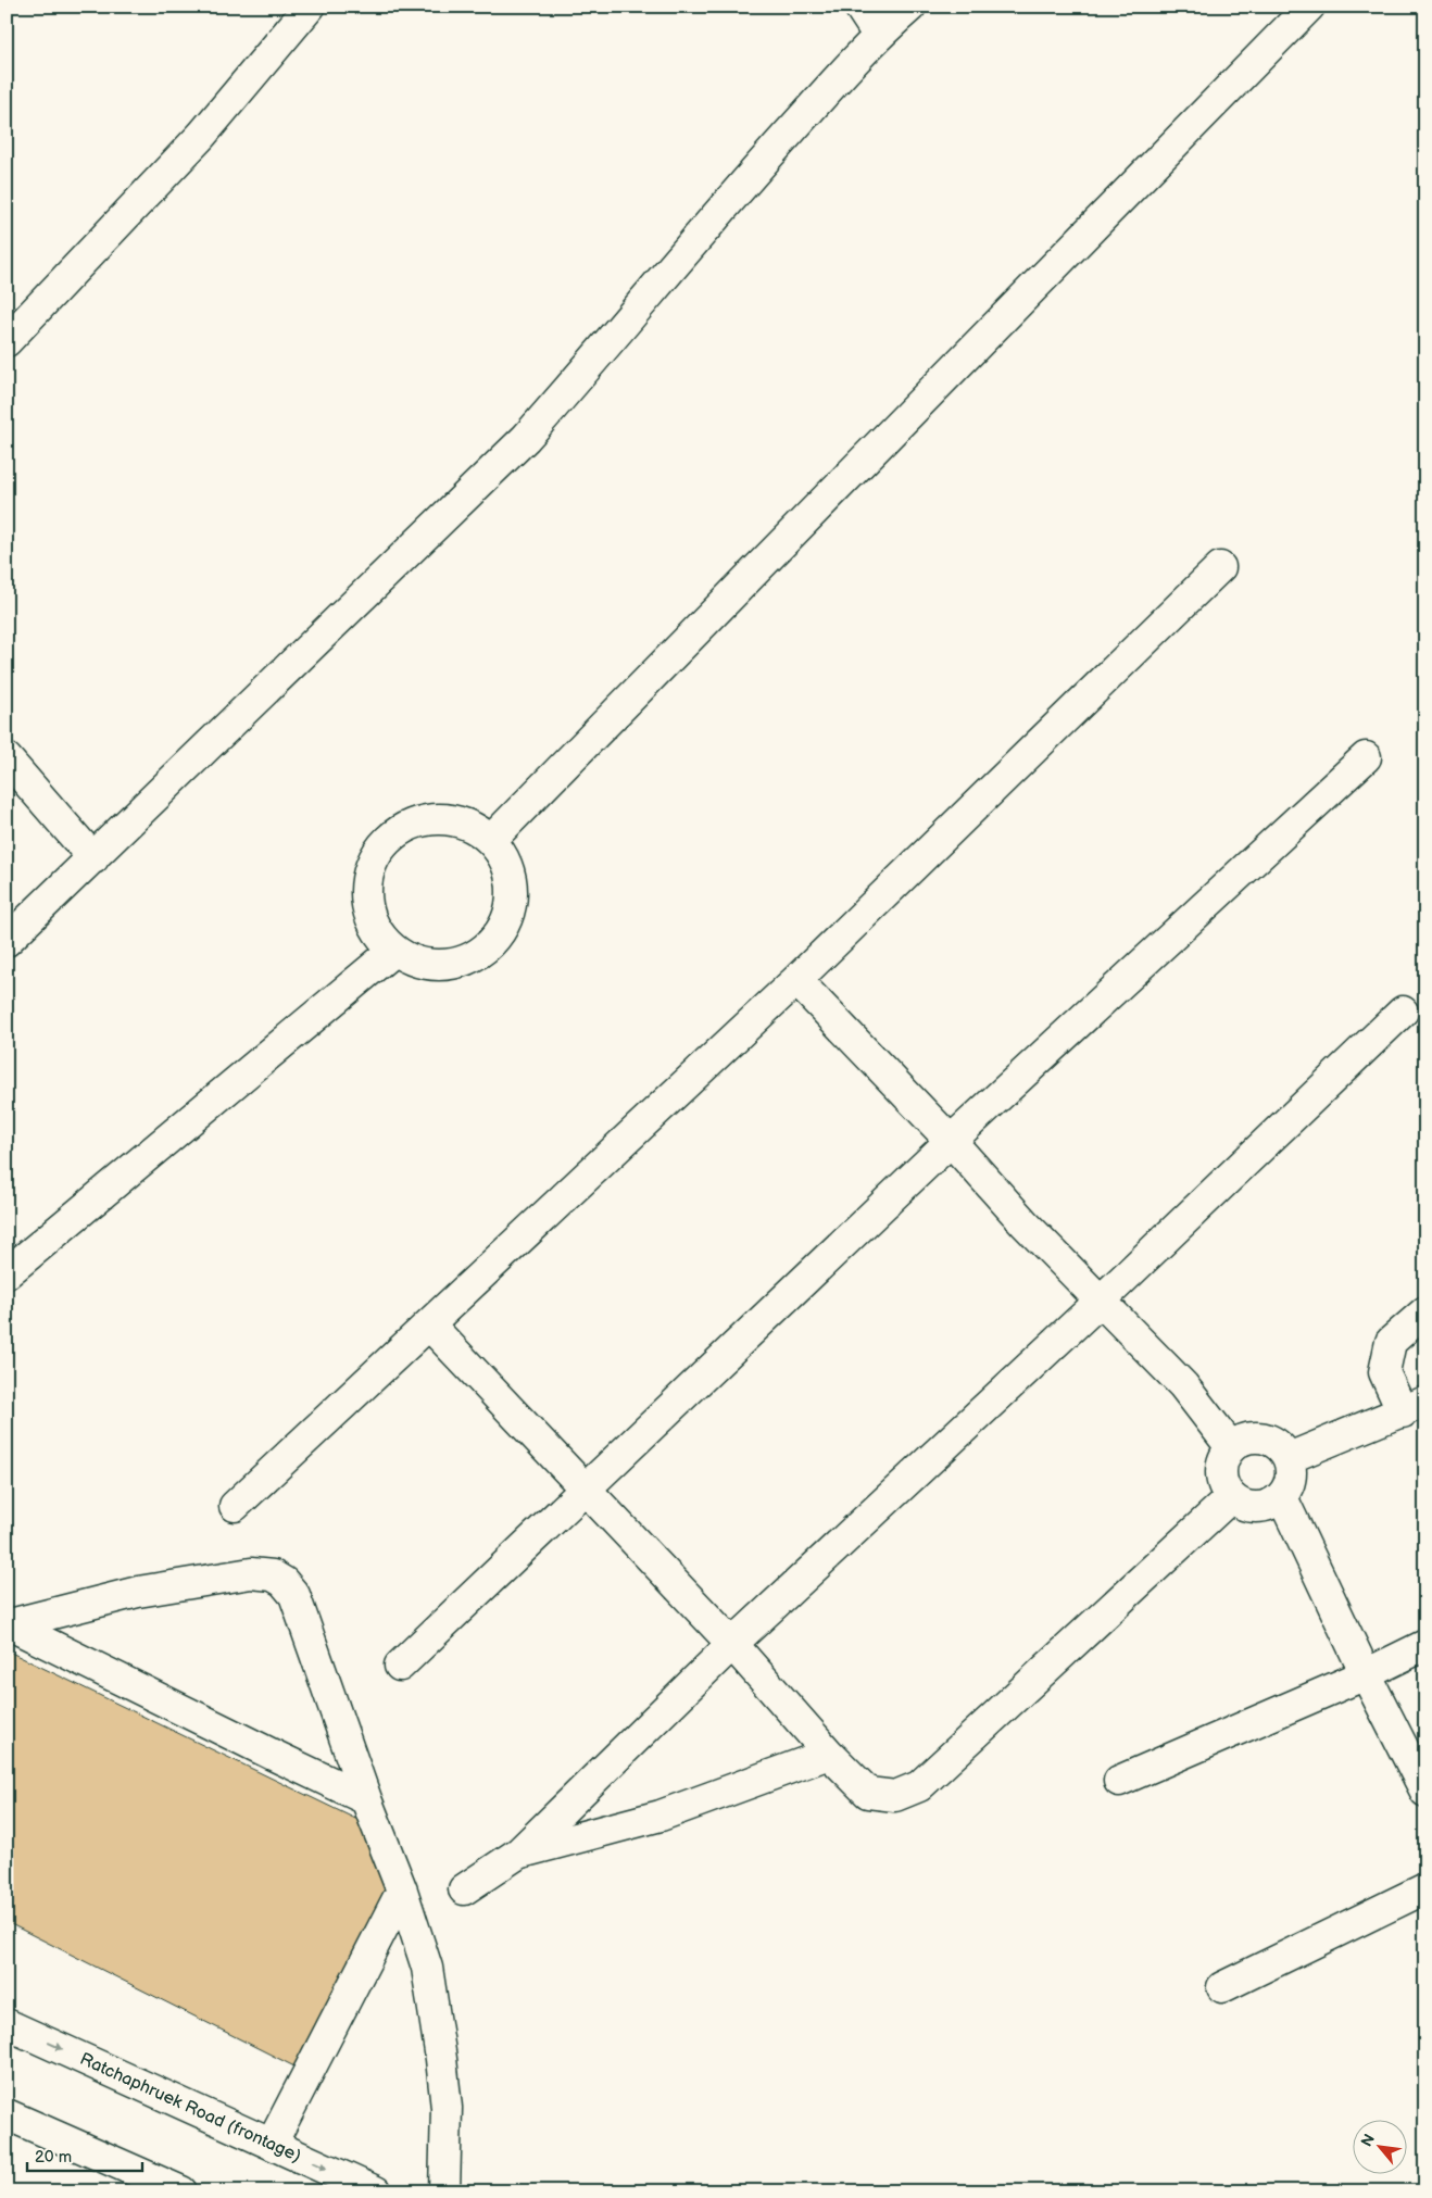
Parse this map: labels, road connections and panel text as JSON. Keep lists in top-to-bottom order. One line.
{"streets":{"street":["Ratchaphruek Road (frontage)"]},"scale_bar":"20 m","north":"top left"}
